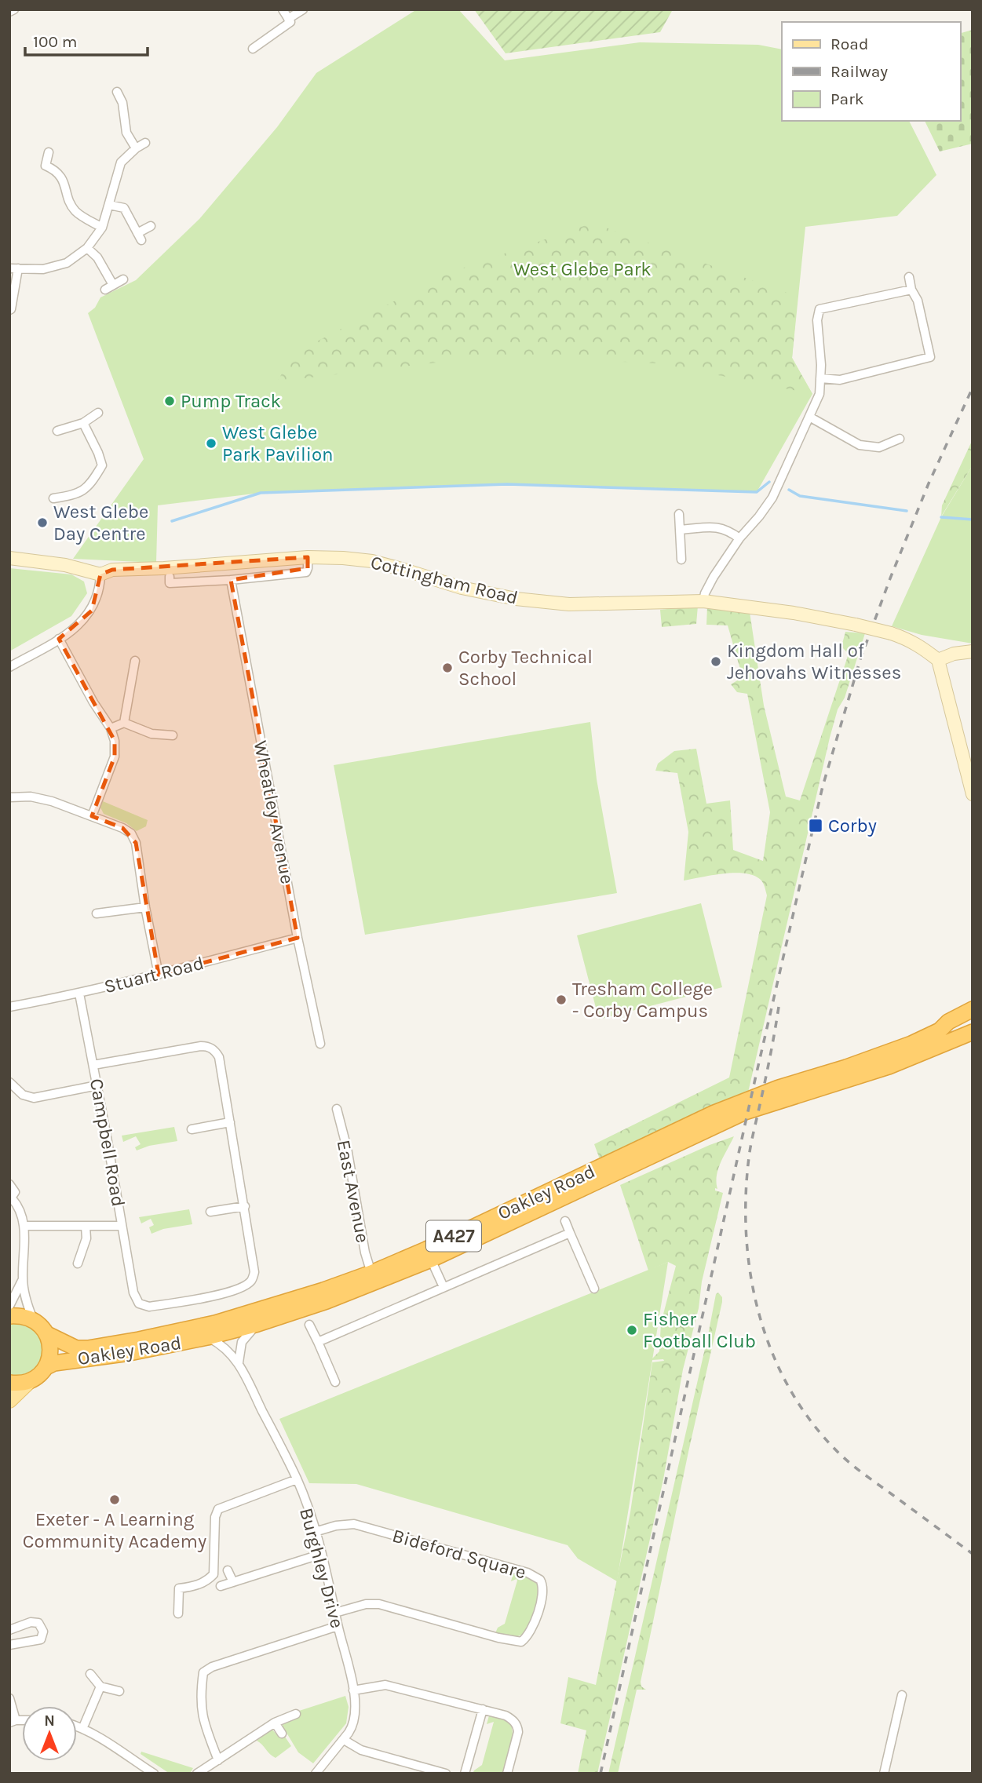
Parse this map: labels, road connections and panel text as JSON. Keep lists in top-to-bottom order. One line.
{"streets":{"highway":["Oakley Road","A427"],"street":["Cottingham Road","Wheatley Avenue","Stuart Road","Campbell Road","East Avenue","Bideford Square","Burghley Drive"]},"crossings":[["Wheatley Avenue","Stuart Road"],["Stuart Road","Campbell Road"],["East Avenue","Oakley Road"],["Bideford Square","Burghley Drive"]],"parks":["West Glebe Park"],"places":{"other":["Pump Track","West Glebe Park Pavilion","West Glebe Day Centre","Kingdom Hall of Jehovahs Witnesses","Corby Technical School","Tresham College - Corby Campus","Fisher Football Club","Exeter - A Learning Community Academy"],"transit":["Corby"]},"legend":["Road","Railway","Park"],"scale_bar":"100 m","north":"top"}
